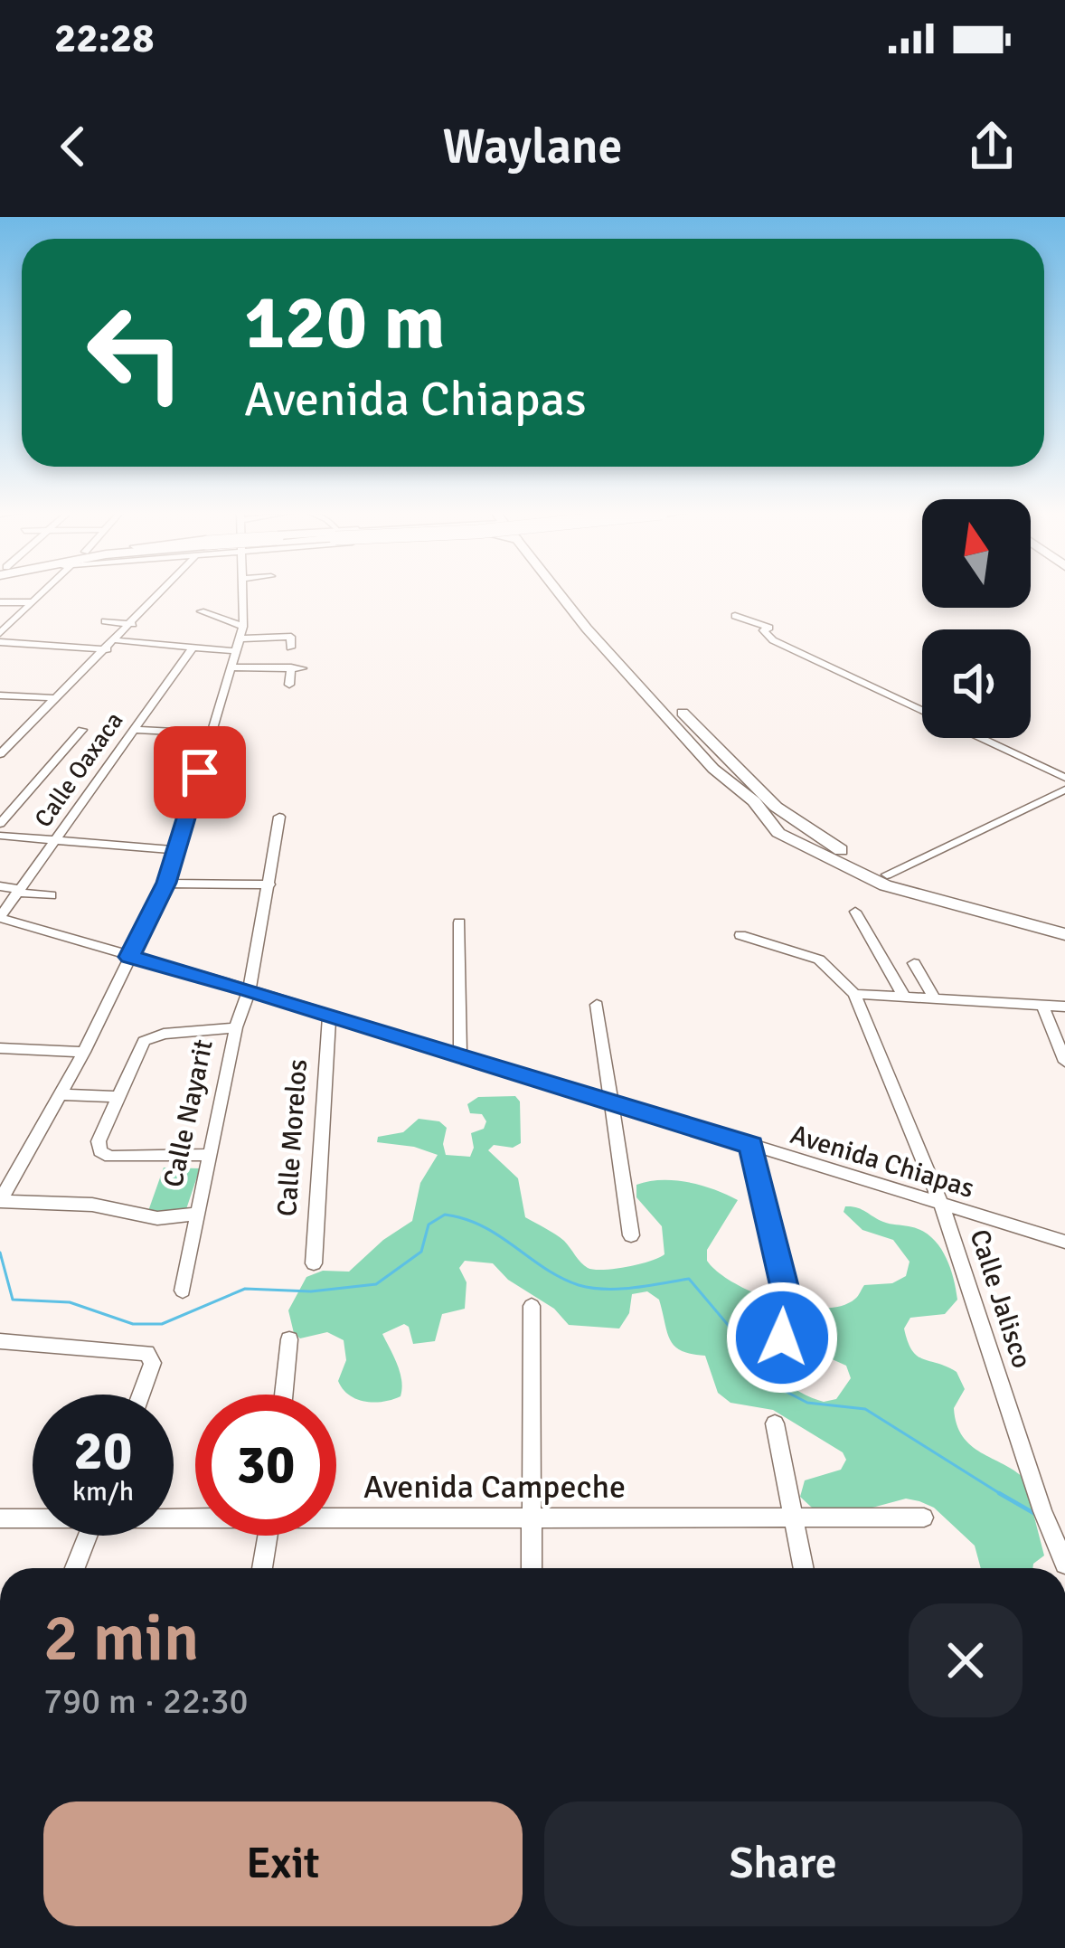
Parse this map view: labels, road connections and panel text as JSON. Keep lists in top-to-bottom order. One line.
{"streets":{"street":["Calle Oaxaca","Calle Nayarit","Calle Morelos","Avenida Chiapas","Calle Jalisco","Avenida Campeche"]},"crossings":[["Calle Oaxaca","Avenida Chiapas"],["Calle Nayarit","Avenida Chiapas"],["Calle Morelos","Avenida Chiapas"],["Avenida Chiapas","Calle Jalisco"]],"north":"top","page":{"status":"22:28","header":"Waylane","turn":["120 m","Avenida Chiapas"],"speed":"20 km/h","limit":"30","heading":["2 min","790 m · 22:30"],"buttons":["Exit","Share"]}}
